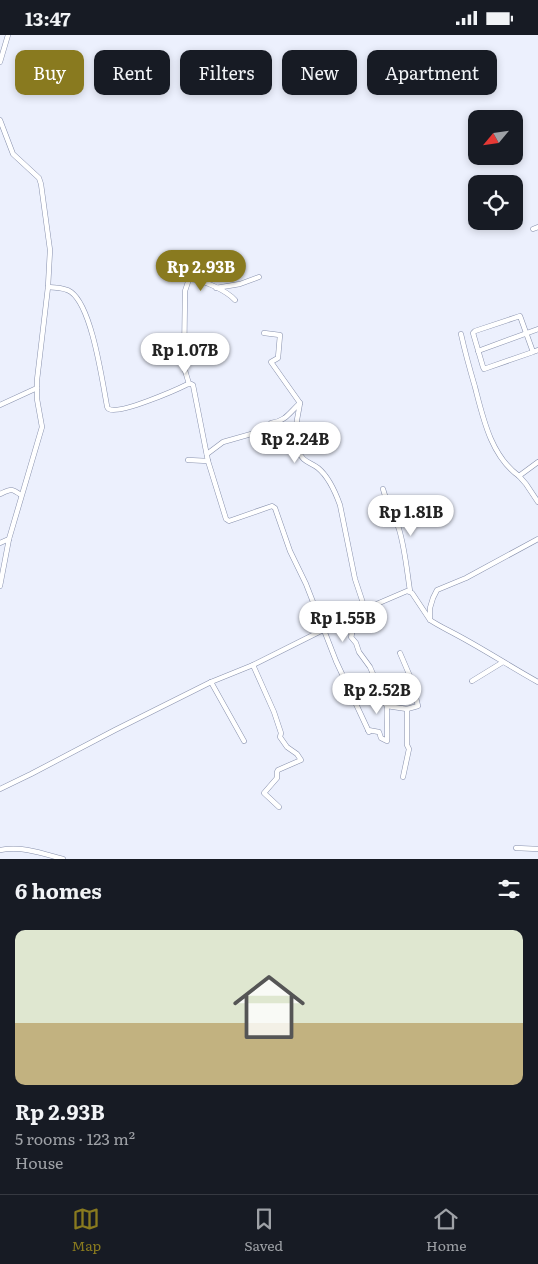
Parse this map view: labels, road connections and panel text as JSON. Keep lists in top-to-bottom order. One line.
{"north":"bottom left","page":{"status":"13:47","chip":["Buy","Rent","Filters","New","Apartment"],"price":["Rp 2.93B","Rp 1.07B","Rp 2.24B","Rp 1.81B","Rp 1.55B","Rp 2.52B"],"heading":"6 homes","list":[{"name":"Rp 2.93B","note":"5 rooms · 123 m² · House"}],"tabs":["Map","Saved","Home"]}}
